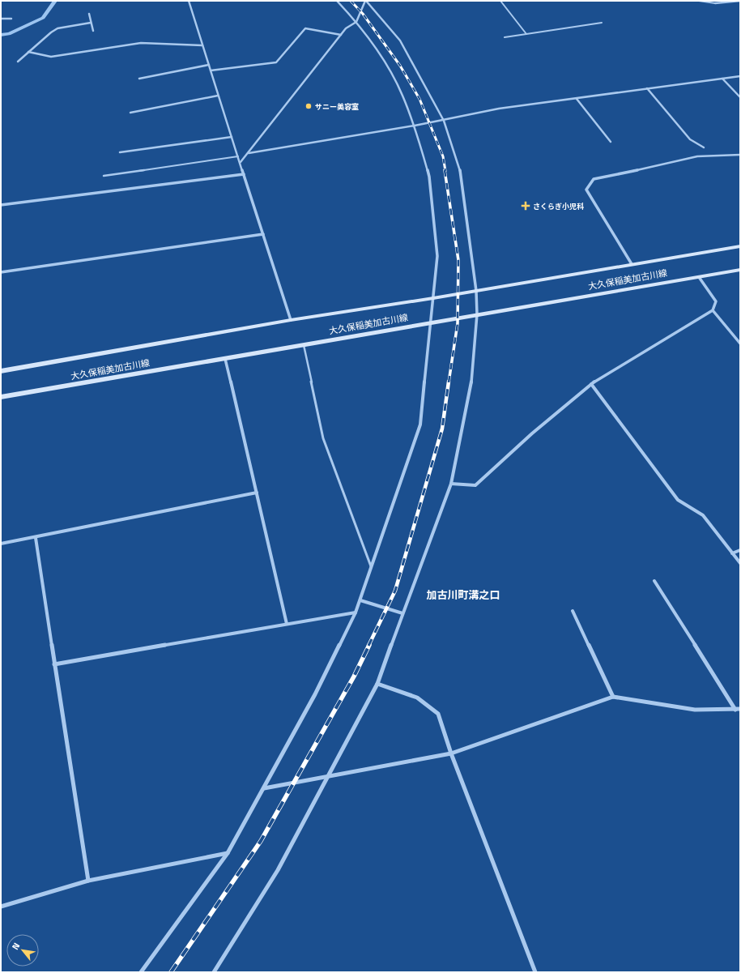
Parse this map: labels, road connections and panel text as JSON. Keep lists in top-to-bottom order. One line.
{"streets":{"main road":["大久保稲美加古川線"]},"districts":["加古川町溝之口"],"places":{"other":["サニー美容室"],"health":["さくらぎ小児科"]},"north":"top left"}
